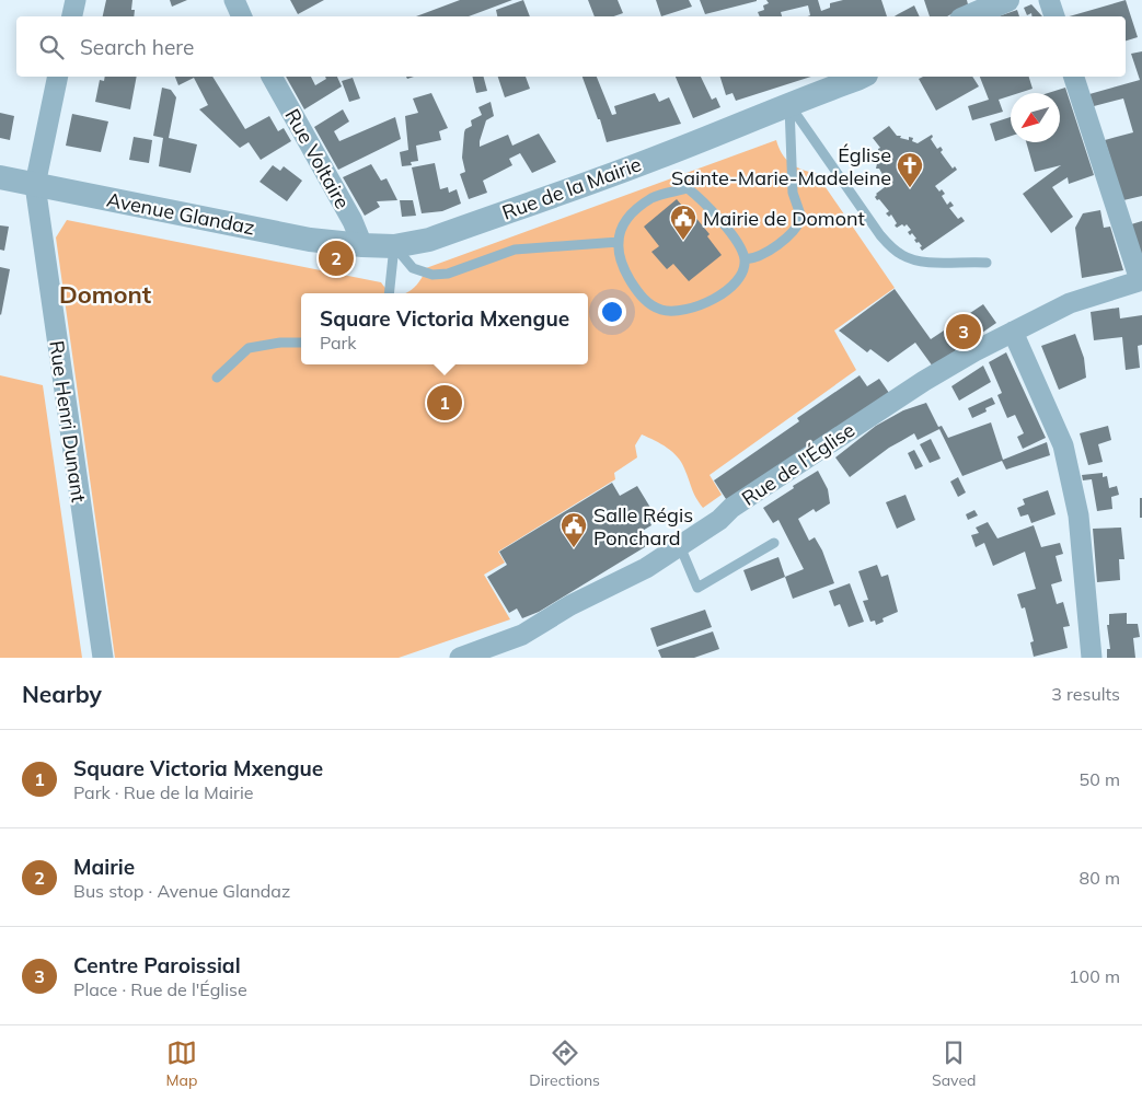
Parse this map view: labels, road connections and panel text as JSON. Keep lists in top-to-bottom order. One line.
{"streets":{"street":["Rue Voltaire","Rue de la Mairie","Avenue Glandaz","Rue Henri Dunant","Rue de l'Église"]},"crossings":[["Rue Voltaire","Rue de la Mairie"],["Rue Voltaire","Avenue Glandaz"],["Rue de la Mairie","Avenue Glandaz"],["Avenue Glandaz","Rue Henri Dunant"]],"districts":["Domont"],"places":{"church":["Église Sainte-Marie-Madeleine"],"public building":["Mairie de Domont","Salle Régis Ponchard"]},"north":"bottom left","page":{"search":"Search here","pins":["2","3","1"],"popup":["Square Victoria Mxengue","Park"],"heading":["Nearby","3 results"],"list":[{"mark":"1","name":"Square Victoria Mxengue","note":"Park · Rue de la Mairie","value":"50 m"},{"mark":"2","name":"Mairie","note":"Bus stop · Avenue Glandaz","value":"80 m"},{"mark":"3","name":"Centre Paroissial","note":"Place · Rue de l'Église","value":"100 m"}],"nav":["Map","Directions","Saved"]}}
